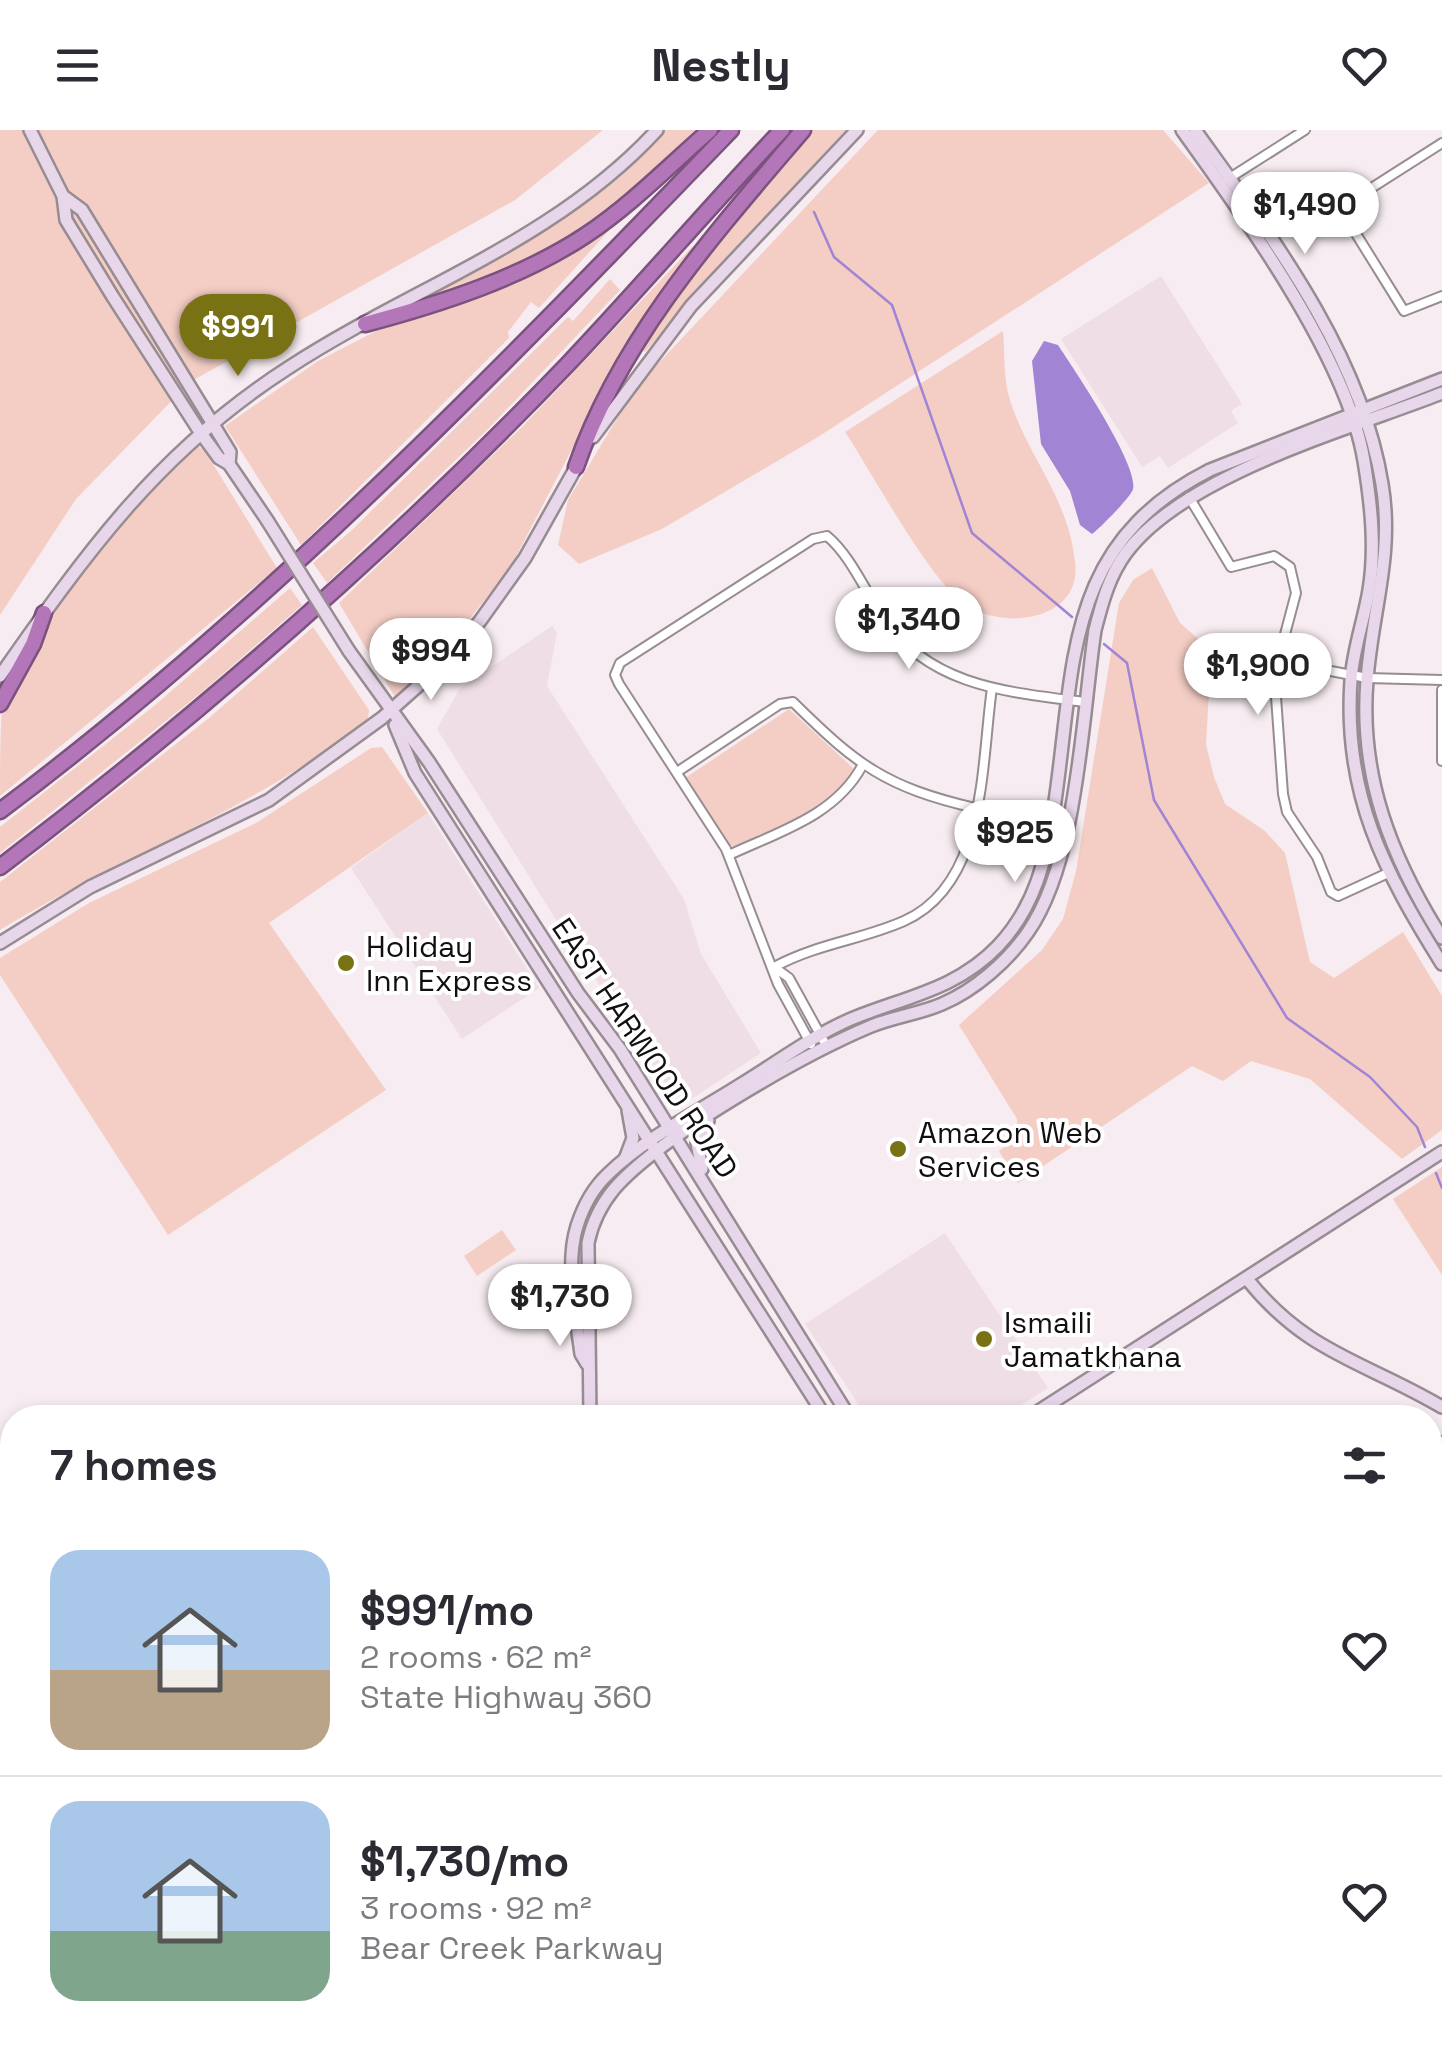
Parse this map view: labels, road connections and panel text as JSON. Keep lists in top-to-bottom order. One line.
{"streets":{"main road":["EAST HARWOOD ROAD"]},"places":["Holiday Inn Express","Amazon Web Services","Ismaili Jamatkhana"],"page":{"header":"Nestly","price":["$1,490","$991","$1,340","$994","$1,900","$925","$1,730"],"heading":"7 homes","list":[{"name":"$991/mo","note":"2 rooms · 62 m² · State Highway 360"},{"name":"$1,730/mo","note":"3 rooms · 92 m² · Bear Creek Parkway"}]}}
